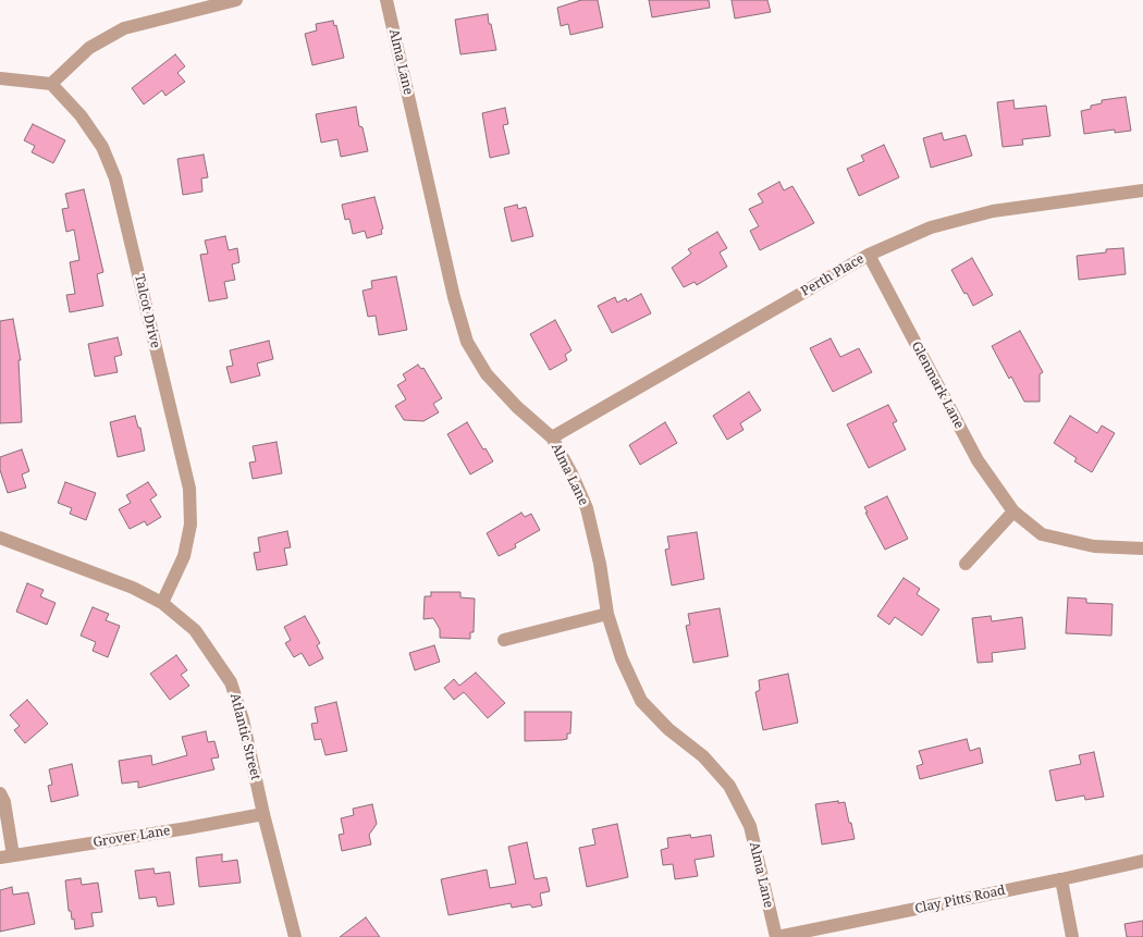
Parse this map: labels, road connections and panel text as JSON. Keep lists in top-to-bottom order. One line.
{"streets":{"street":["Alma Lane","Perth Place","Talcot Drive","Glenmark Lane","Atlantic Street","Grover Lane","Clay Pitts Road"]},"crossings":[["Alma Lane","Perth Place"],["Alma Lane","Clay Pitts Road"],["Perth Place","Glenmark Lane"],["Talcot Drive","Atlantic Street"],["Atlantic Street","Grover Lane"]]}
